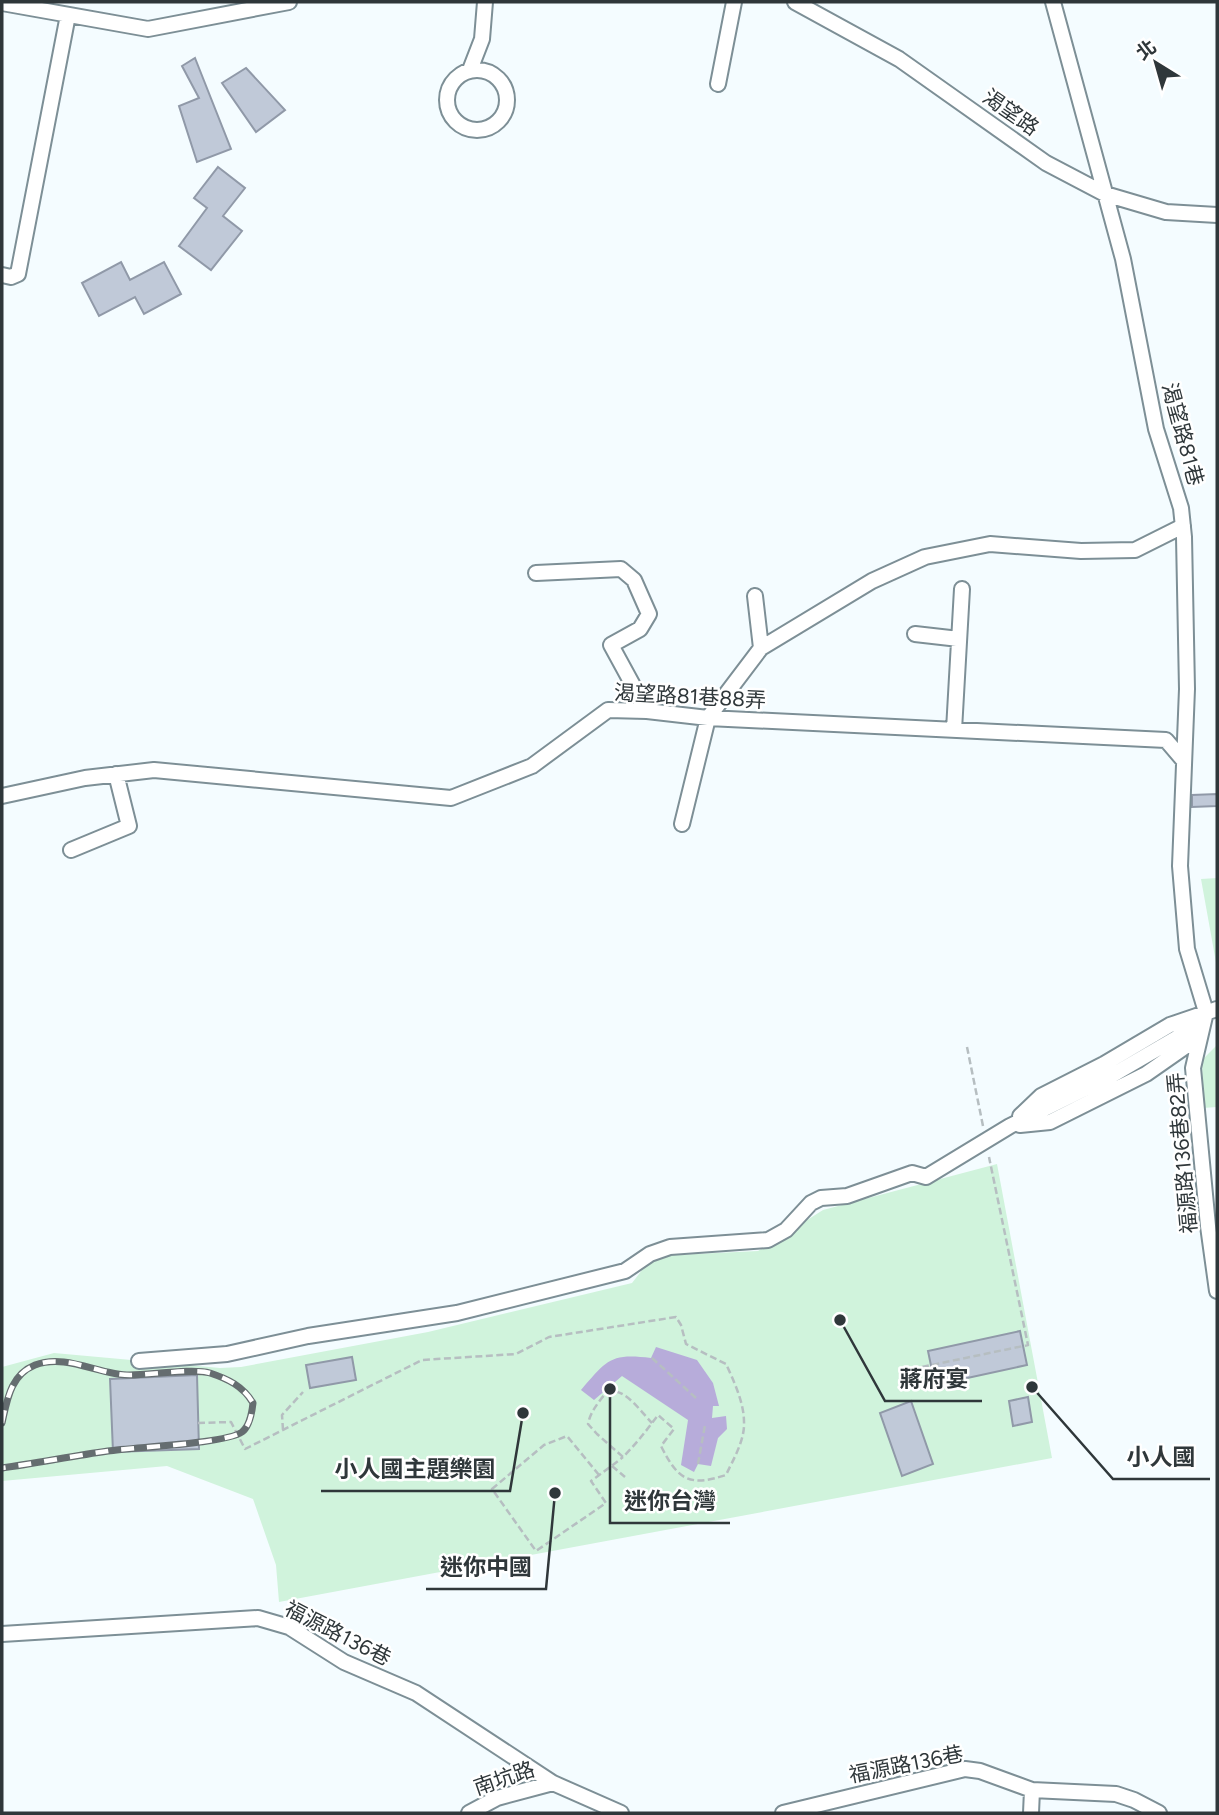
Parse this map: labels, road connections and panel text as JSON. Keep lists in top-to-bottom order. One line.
{"streets":{"street":["渴望路","渴望路81巷","渴望路81巷88弄","福源路136巷82弄","福源路136巷","南坑路"]},"crossings":[["渴望路","渴望路81巷"],["渴望路81巷","渴望路81巷88弄"],["渴望路81巷","福源路136巷82弄"],["福源路136巷","南坑路"]],"places":["蔣府宴","小人國","迷你台灣","小人國主題樂園","迷你中國"],"north":"top left"}
